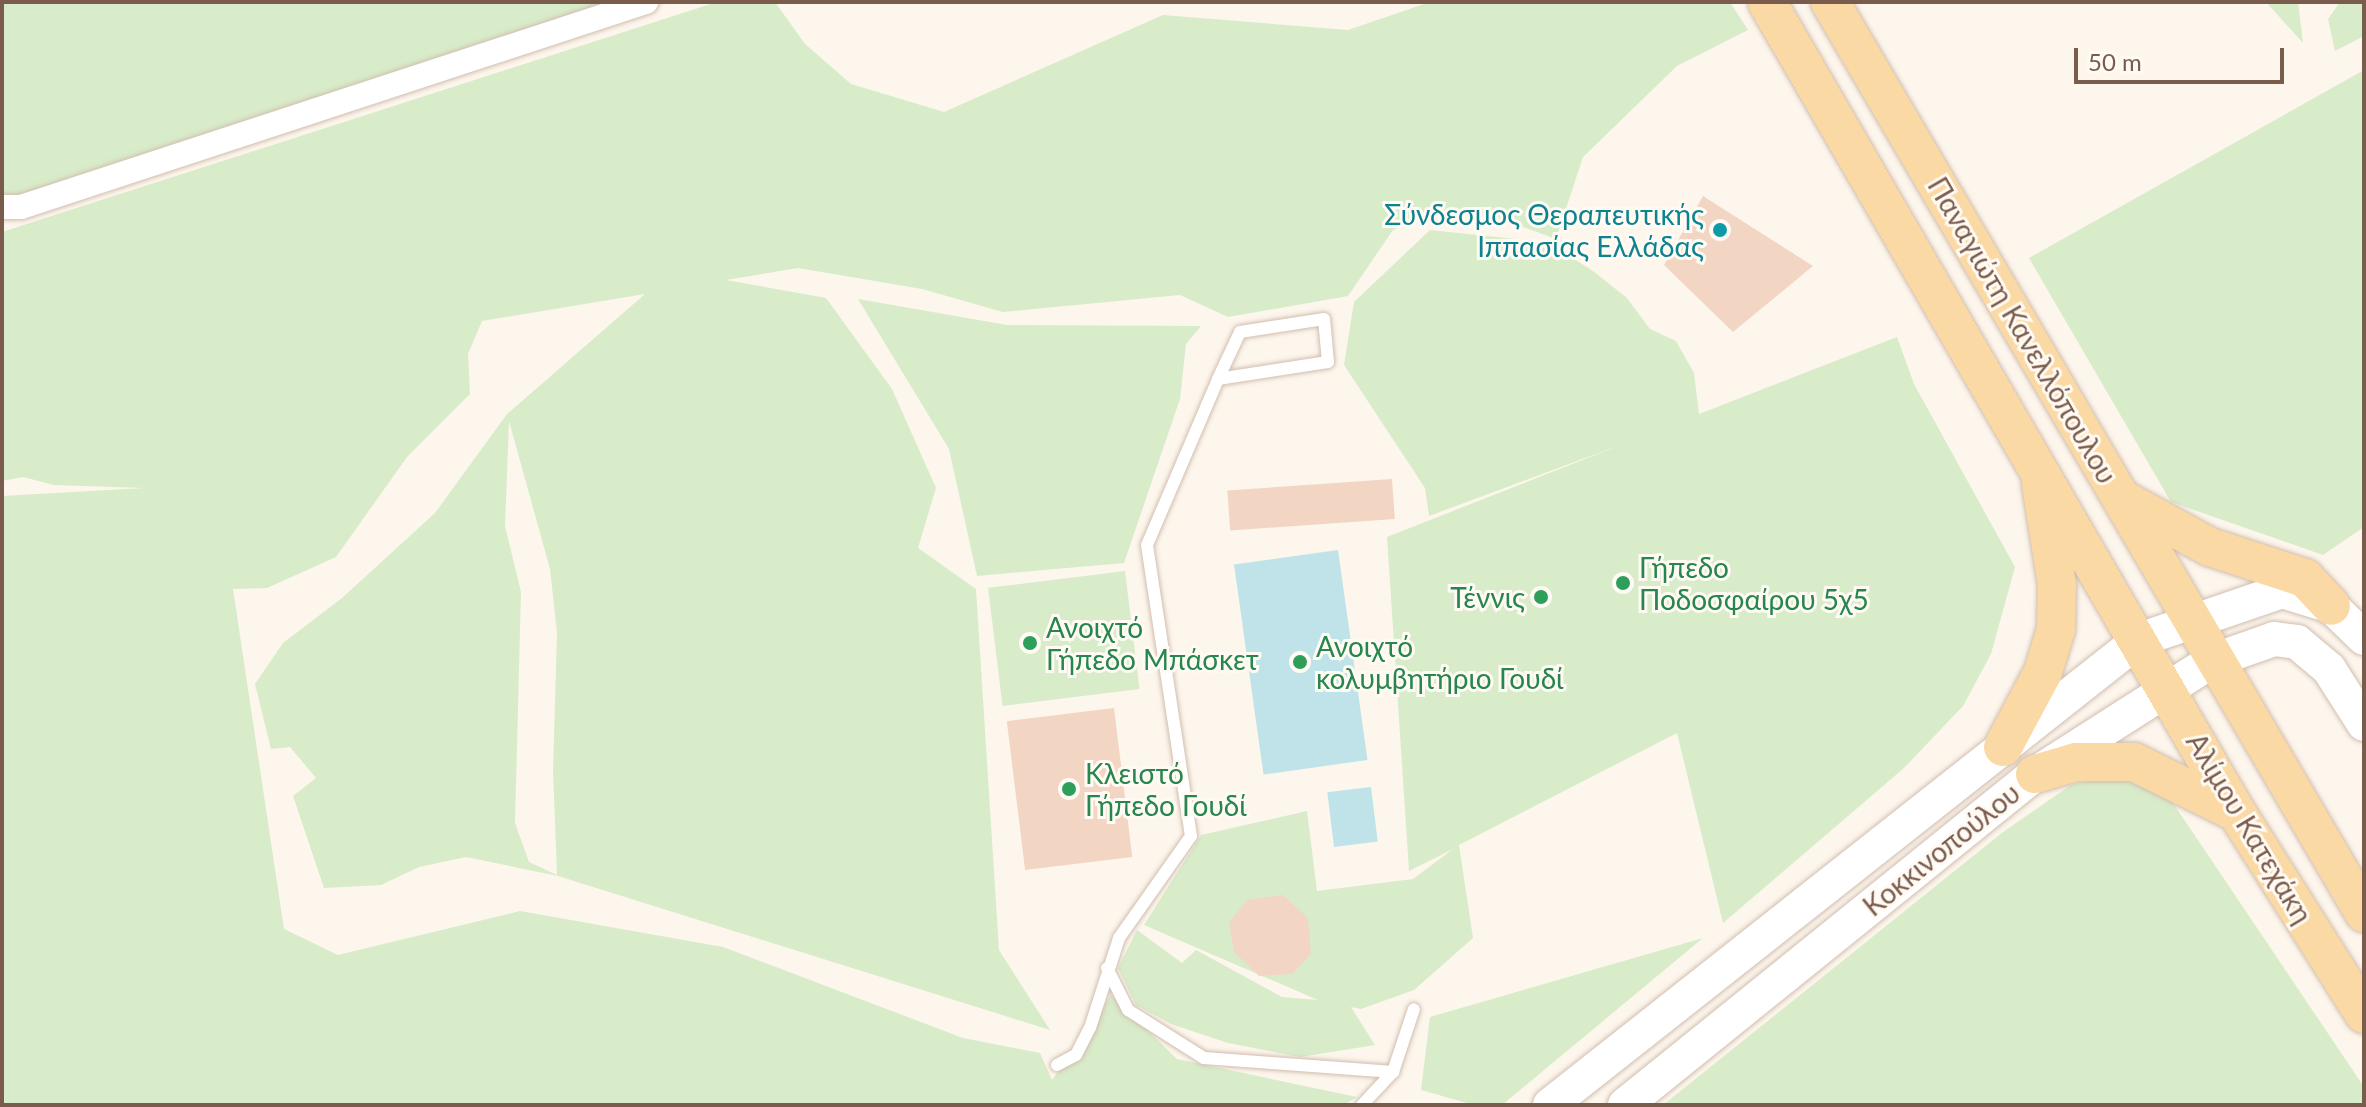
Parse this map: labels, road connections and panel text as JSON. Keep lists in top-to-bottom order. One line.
{"streets":{"main road":["Παναγιώτη Κανελλόπουλου","Αλίμου Κατεχάκη","Κοκκινοπούλου"]},"crossings":[["Παναγιώτη Κανελλόπουλου","Αλίμου Κατεχάκη"],["Παναγιώτη Κανελλόπουλου","Κοκκινοπούλου"],["Αλίμου Κατεχάκη","Κοκκινοπούλου"]],"places":["Σύνδεσμος Θεραπευτικής Ιππασίας Ελλάδας","Γήπεδο Ποδοσφαίρου 5χ5","Τέννις","Ανοιχτό Γήπεδο Μπάσκετ","Ανοιχτό κολυμβητήριο Γουδί","Κλειστό Γήπεδο Γουδί"],"scale_bar":"50 m"}
